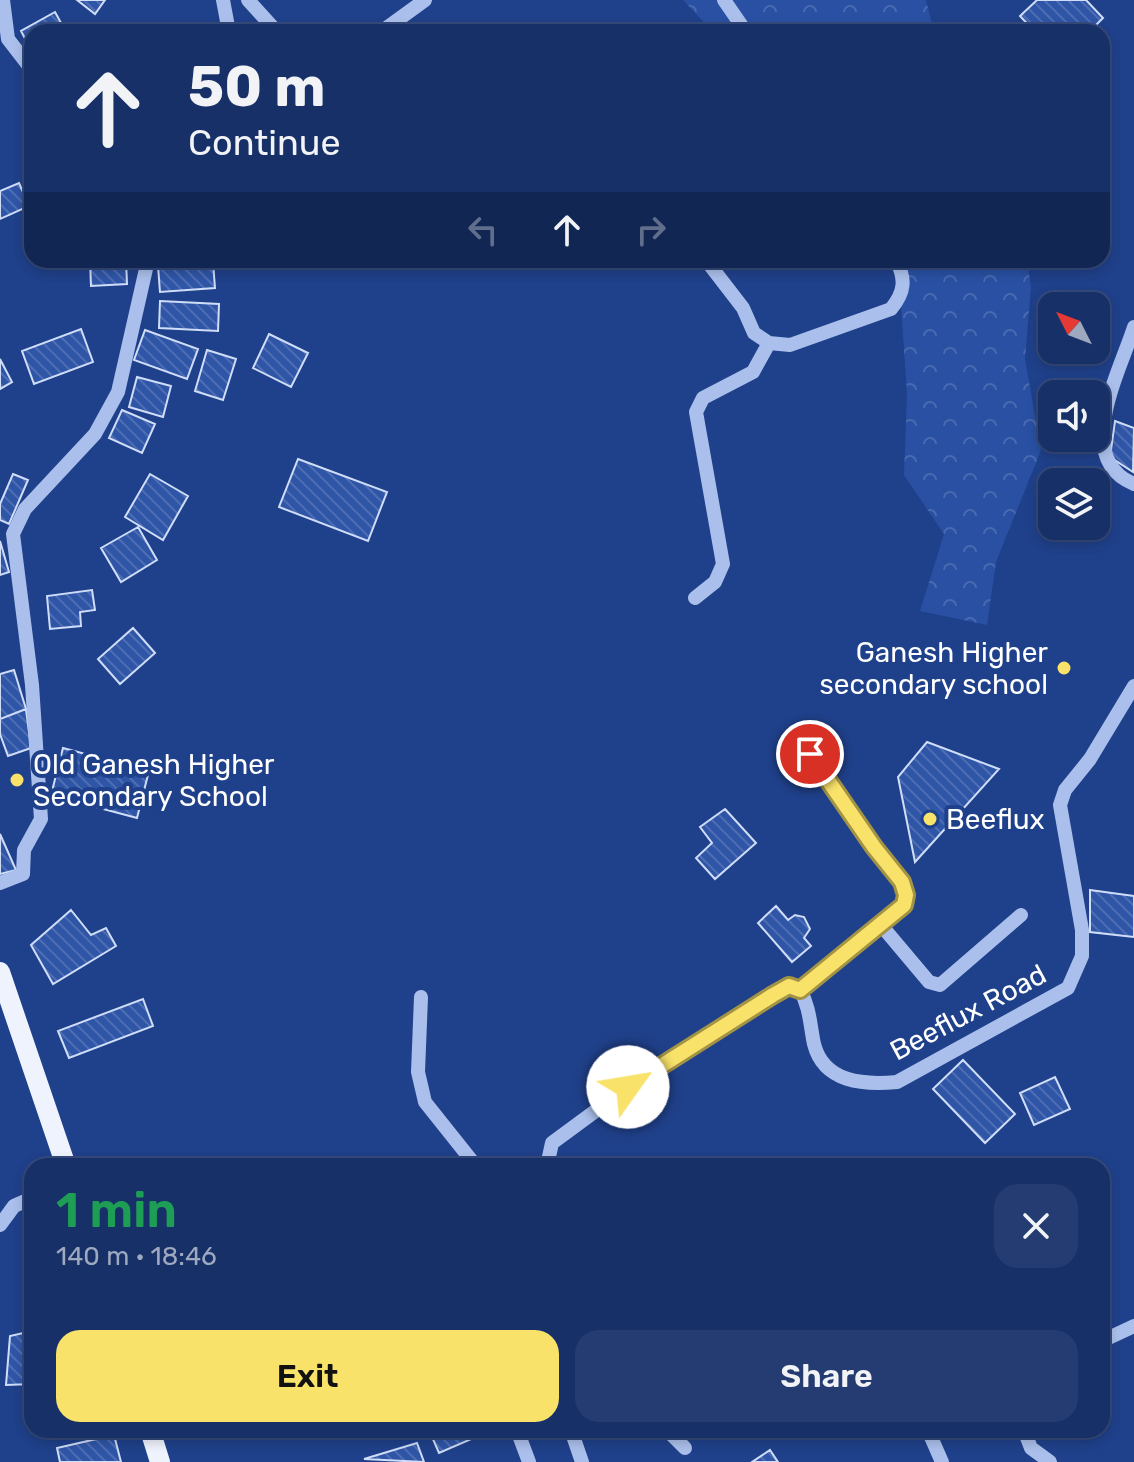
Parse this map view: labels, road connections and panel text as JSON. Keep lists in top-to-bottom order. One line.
{"streets":{"street":["Beeflux Road"]},"places":["Ganesh Higher secondary school","Old Ganesh Higher Secondary School","Beeflux"],"north":"top left","page":{"turn":["50 m","Continue"],"heading":["1 min","140 m · 18:46"],"buttons":["Exit","Share"]}}
